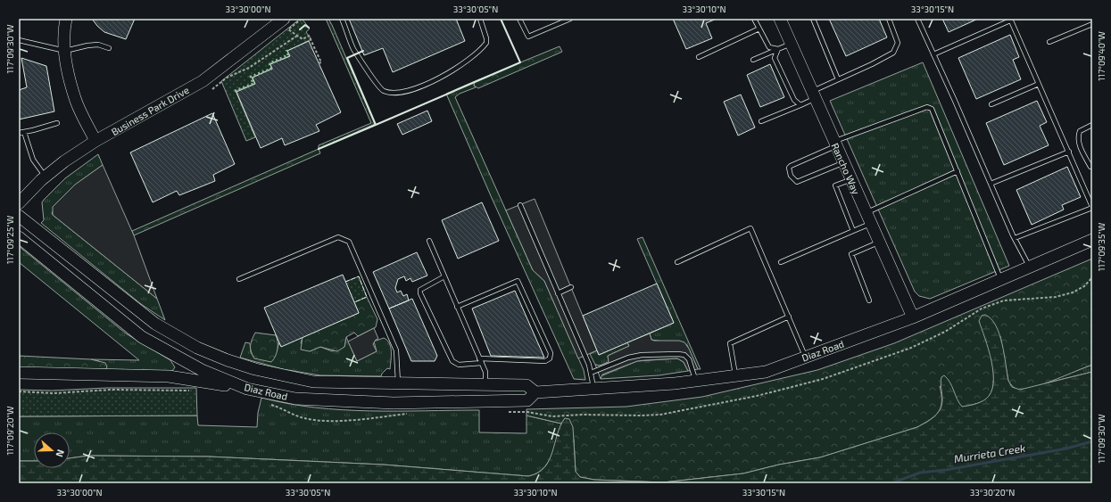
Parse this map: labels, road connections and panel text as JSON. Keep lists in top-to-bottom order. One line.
{"streets":{"main road":["Business Park Drive","Rancho Way","Diaz Road"]},"crossings":[["Rancho Way","Diaz Road"]],"water":["Murrieta Creek"],"north":"right","coordinates":["33°30'00\"N","33°30'05\"N","33°30'10\"N","33°30'15\"N","117°09'30\"W","117°09'40\"W","117°09'25\"W","117°09'35\"W","117°09'20\"W","33°30'20\"N"]}
